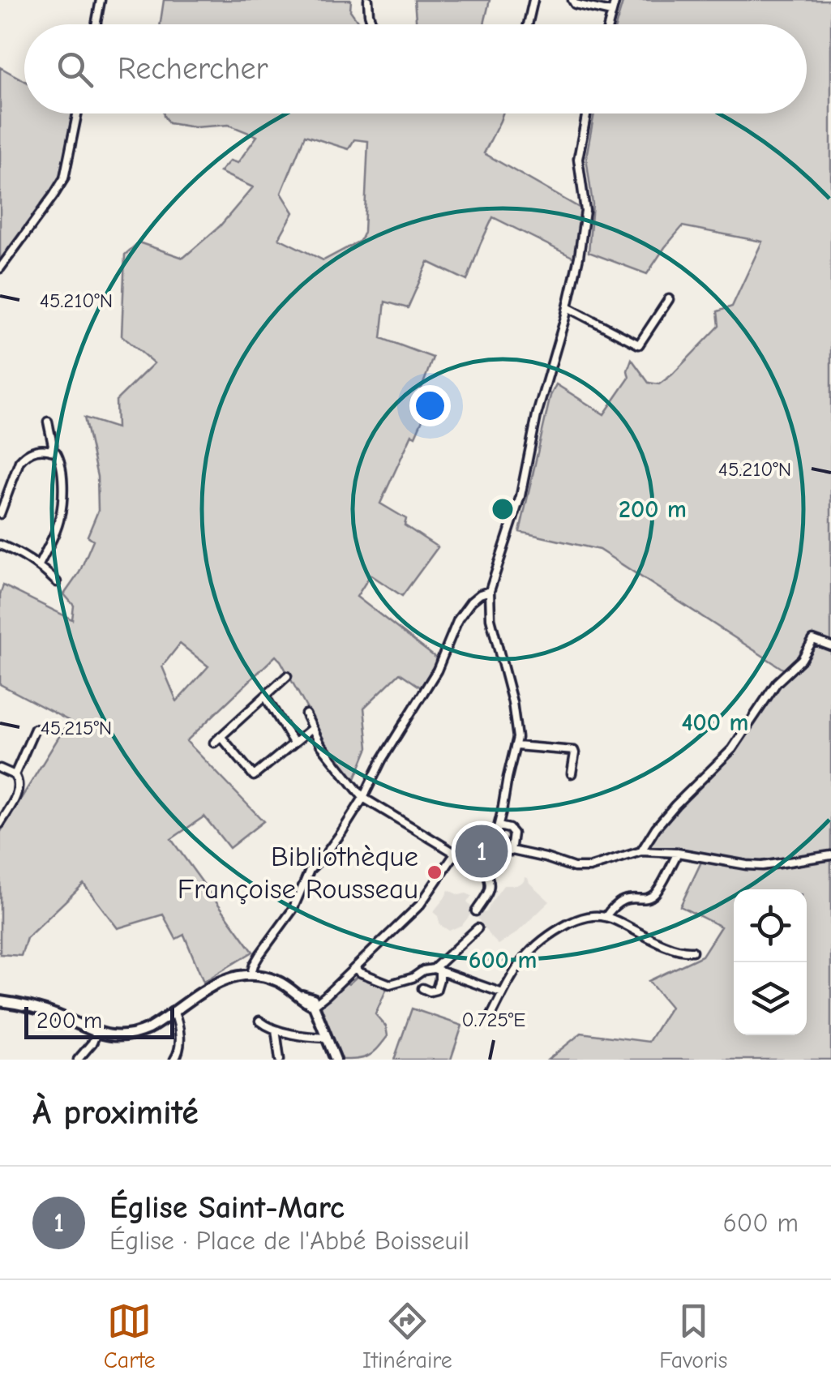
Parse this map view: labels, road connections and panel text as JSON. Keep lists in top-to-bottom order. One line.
{"places":["Bibliothèque Françoise Rousseau"],"scale_bar":"200 m","page":{"search":"Rechercher","pins":"1","scale":"200 m","heading":"À proximité","list":[{"mark":"1","name":"Église Saint-Marc","note":"Église · Place de l'Abbé Boisseuil","value":"600 m"}],"nav":["Carte","Itinéraire","Favoris"]},"coordinates":["45.210°N","45.215°N","0.725°E"],"rings":["200 m","400 m","600 m"]}
